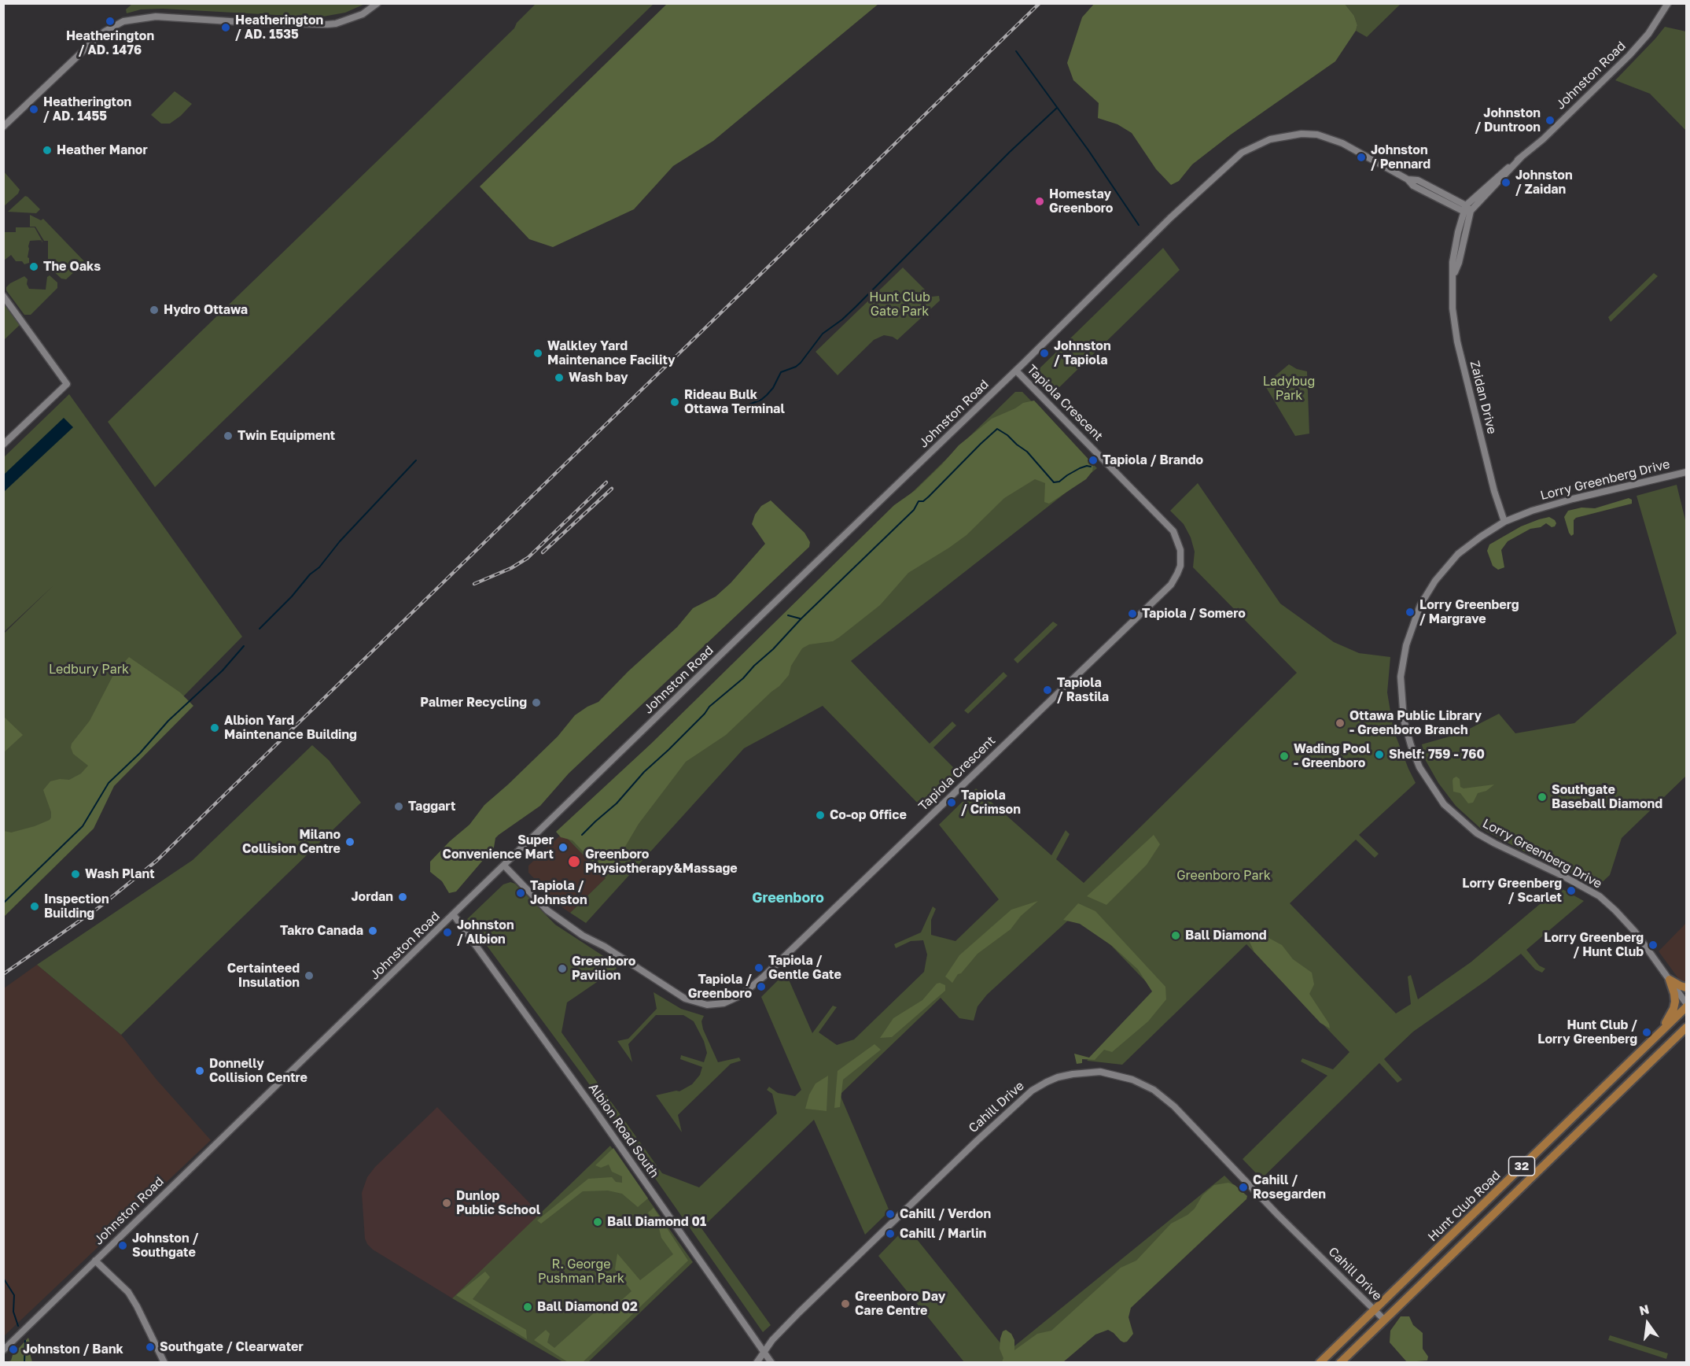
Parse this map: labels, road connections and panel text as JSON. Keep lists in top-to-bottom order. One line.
{"streets":{"main road":["32","Hunt Club Road"],"street":["Johnston Road","Zaidan Drive","Tapiola Crescent","Lorry Greenberg Drive","Cahill Drive","Albion Road South"]},"crossings":[["Johnston Road","Zaidan Drive"],["Johnston Road","Tapiola Crescent"],["Johnston Road","Albion Road South"],["Zaidan Drive","Lorry Greenberg Drive"],["Cahill Drive","Albion Road South"],["Cahill Drive","Hunt Club Road"]],"districts":["Greenboro"],"parks":["Hunt Club Gate Park","Ladybug Park","Ledbury Park","Greenboro Park","R. George Pushman Park"],"places":["Heatherington / AD. 1476","Heatherington / AD. 1535","Heatherington / AD. 1455","Johnston / Duntroon","Heather Manor","Johnston / Pennard","Johnston / Zaidan","Homestay Greenboro","The Oaks","Hydro Ottawa","Walkley Yard Maintenance Facility","Johnston / Tapiola","Wash bay","Rideau Bulk Ottawa Terminal","Twin Equipment","Tapiola / Brando","Lorry Greenberg / Margrave","Tapiola / Somero","Tapiola / Rastila","Palmer Recycling","Ottawa Public Library - Greenboro Branch","Albion Yard Maintenance Building","Shelf: 759 - 760","Wading Pool - Greenboro","Southgate Baseball Diamond","Tapiola / Crimson","Taggart","Co-op Office","Milano Collision Centre","Super Convenience Mart","Greenboro Physiotherapy&Massage","Wash Plant","Lorry Greenberg / Scarlet","Tapiola / Johnston","Jordan","Inspection Building","Takro Canada","Johnston / Albion","Ball Diamond","Lorry Greenberg / Hunt Club","Tapiola / Gentle Gate","Greenboro Pavilion","Certainteed Insulation","Tapiola / Greenboro","Hunt Club / Lorry Greenberg","Donnelly Collision Centre","Cahill / Rosegarden","Dunlop Public School","Cahill / Verdon","Ball Diamond 01","Cahill / Marlin","Johnston / Southgate","Greenboro Day Care Centre","Ball Diamond 02","Southgate / Clearwater","Johnston / Bank"],"north":"top"}
